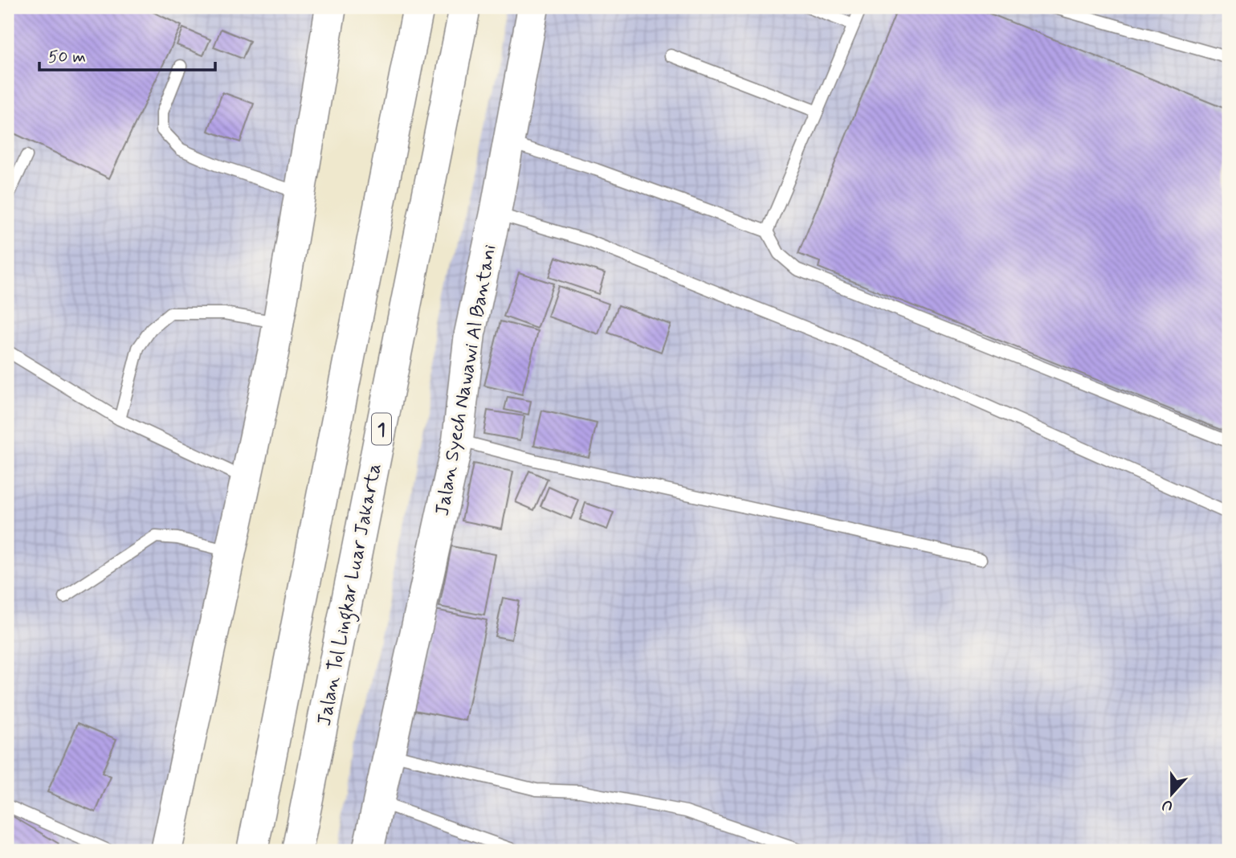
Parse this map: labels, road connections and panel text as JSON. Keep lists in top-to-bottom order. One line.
{"streets":{"highway":["Jalan Syech Nawawi Al Bantani","1","Jalan Tol Lingkar Luar Jakarta"]},"scale_bar":"50 m","north":"bottom"}
